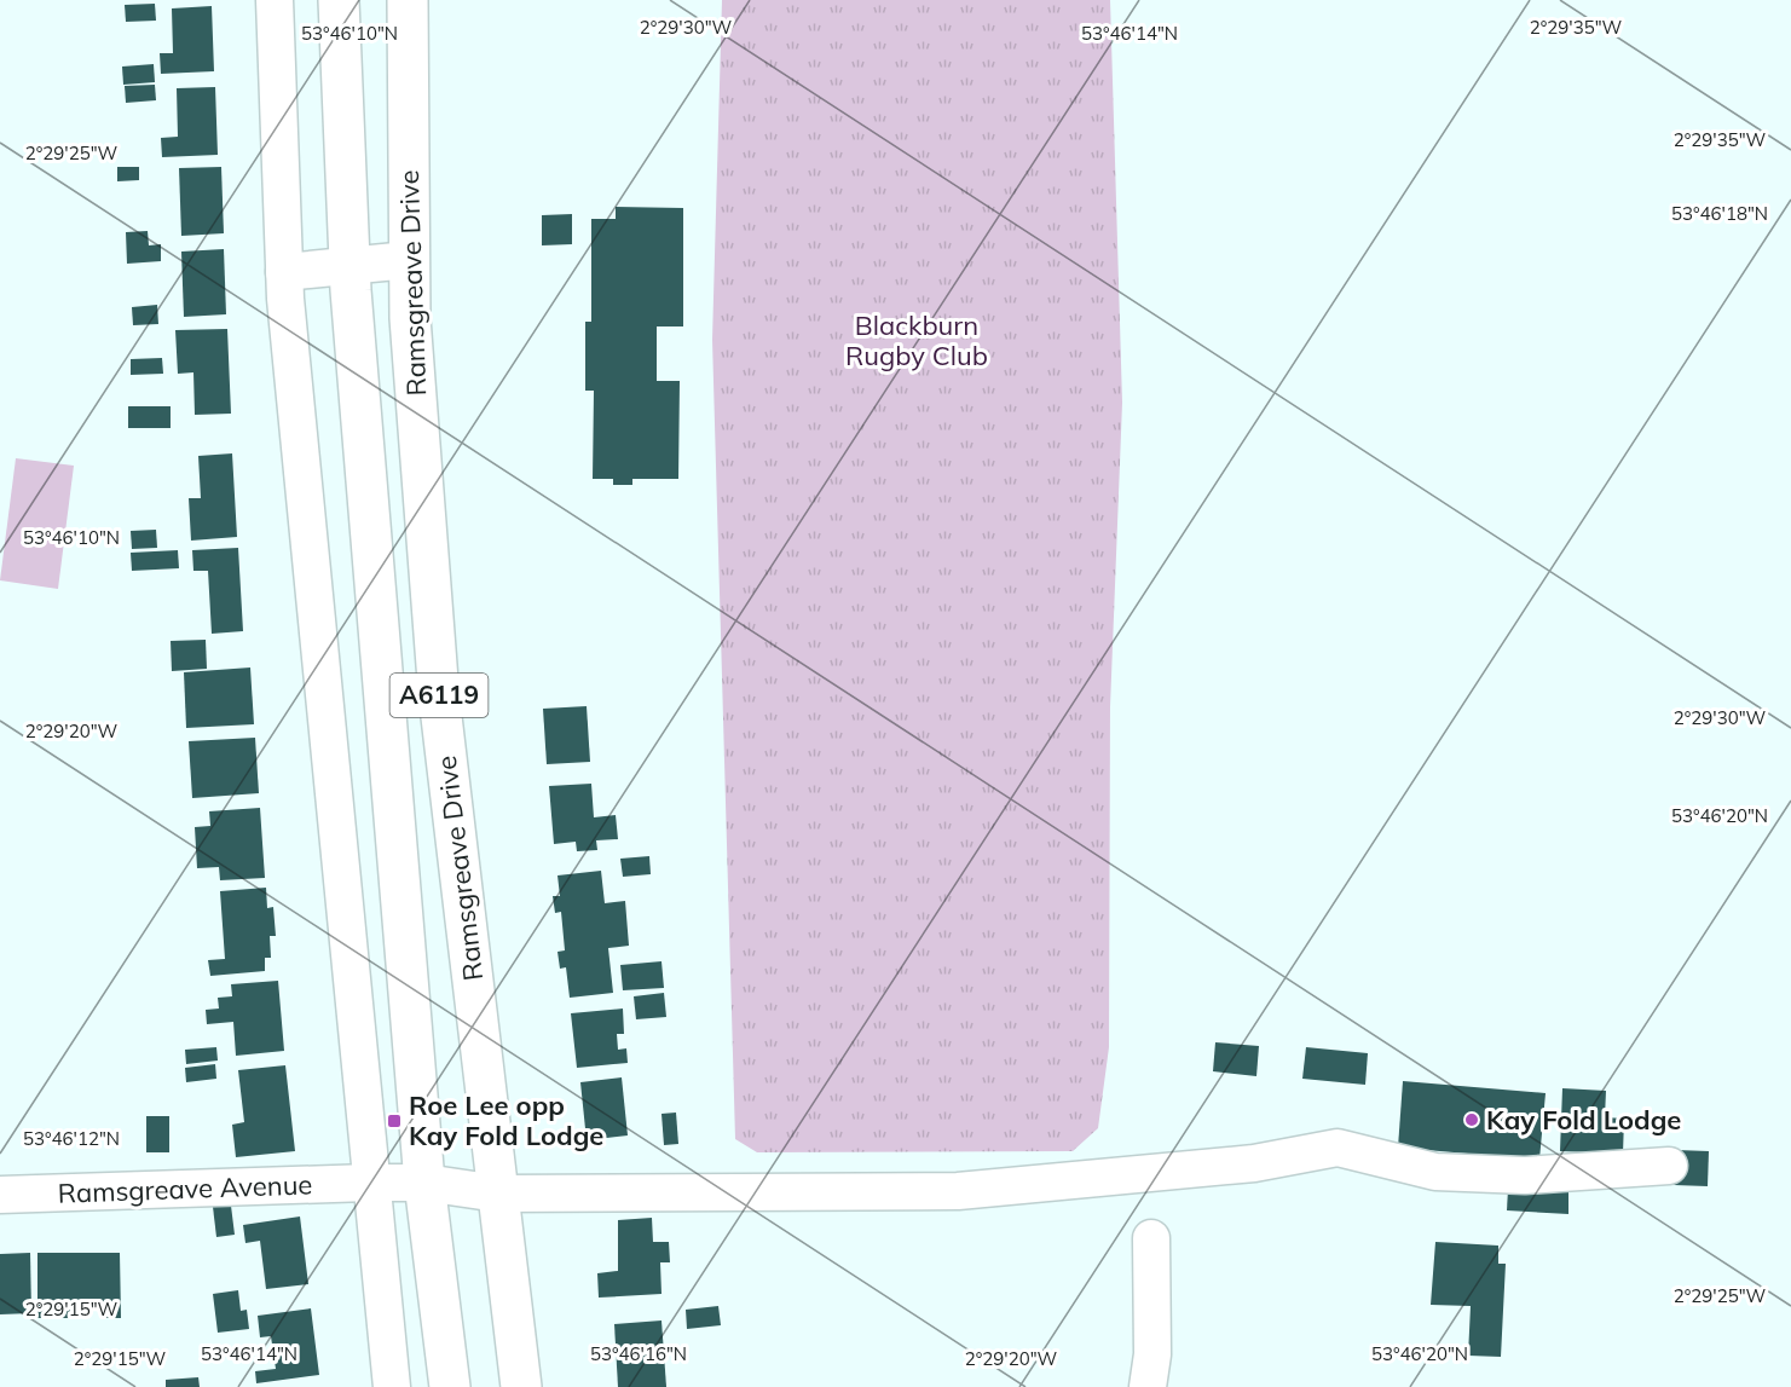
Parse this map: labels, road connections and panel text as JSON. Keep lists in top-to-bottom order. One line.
{"streets":{"highway":["Ramsgreave Drive","A6119"],"street":["Ramsgreave Avenue"]},"crossings":[["Ramsgreave Drive","Ramsgreave Avenue"]],"parks":["Blackburn Rugby Club"],"places":{"other":["Kay Fold Lodge"],"transit":["Roe Lee opp Kay Fold Lodge"]},"coordinates":["2°29'30\"W","2°29'35\"W","53°46'10\"N","53°46'14\"N","2°29'25\"W","53°46'18\"N","2°29'20\"W","53°46'20\"N","53°46'12\"N","2°29'15\"W","53°46'16\"N"]}
